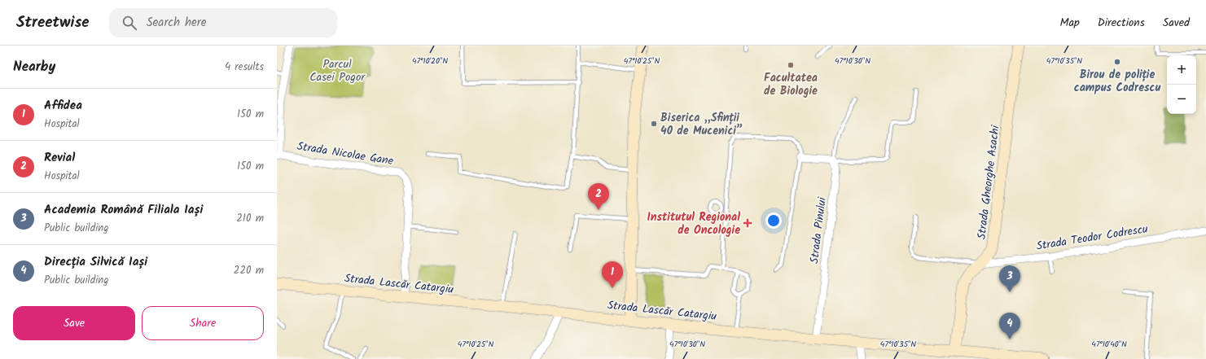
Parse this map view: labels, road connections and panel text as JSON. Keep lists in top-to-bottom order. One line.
{"streets":{"street":["Strada Nicolae Gane","Strada Gheorghe Asachi","Strada Pinului","Strada Teodor Codrescu","Strada Lascăr Catargiu"]},"crossings":[["Strada Nicolae Gane","Strada Lascăr Catargiu"],["Strada Gheorghe Asachi","Strada Teodor Codrescu"],["Strada Gheorghe Asachi","Strada Lascăr Catargiu"],["Strada Pinului","Strada Lascăr Catargiu"]],"parks":["Parcul Casei Pogor"],"places":{"other":["Birou de poliție campus Codrescu","Facultatea de Biologie","Biserica „Sfinții 40 de Mucenici”"],"health":["Institutul Regional de Oncologie"]},"page":{"header":"Streetwise","search":"Search here","nav":["Map","Directions","Saved"],"heading":["Nearby","4 results"],"map_buttons":["+","−"],"list":[{"mark":"1","name":"Affidea","note":"Hospital","value":"150 m"},{"mark":"2","name":"Revial","note":"Hospital","value":"150 m"},{"mark":"3","name":"Academia Română Filiala Iași","note":"Public building","value":"210 m"},{"mark":"4","name":"Direcția Silvică Iași","note":"Public building","value":"220 m"}],"pins":["2","1","3","4"],"buttons":["Save","Share"]},"coordinates":["47°10'20\"N","47°10'25\"N","47°10'30\"N","47°10'35\"N","47°10'40\"N"]}
